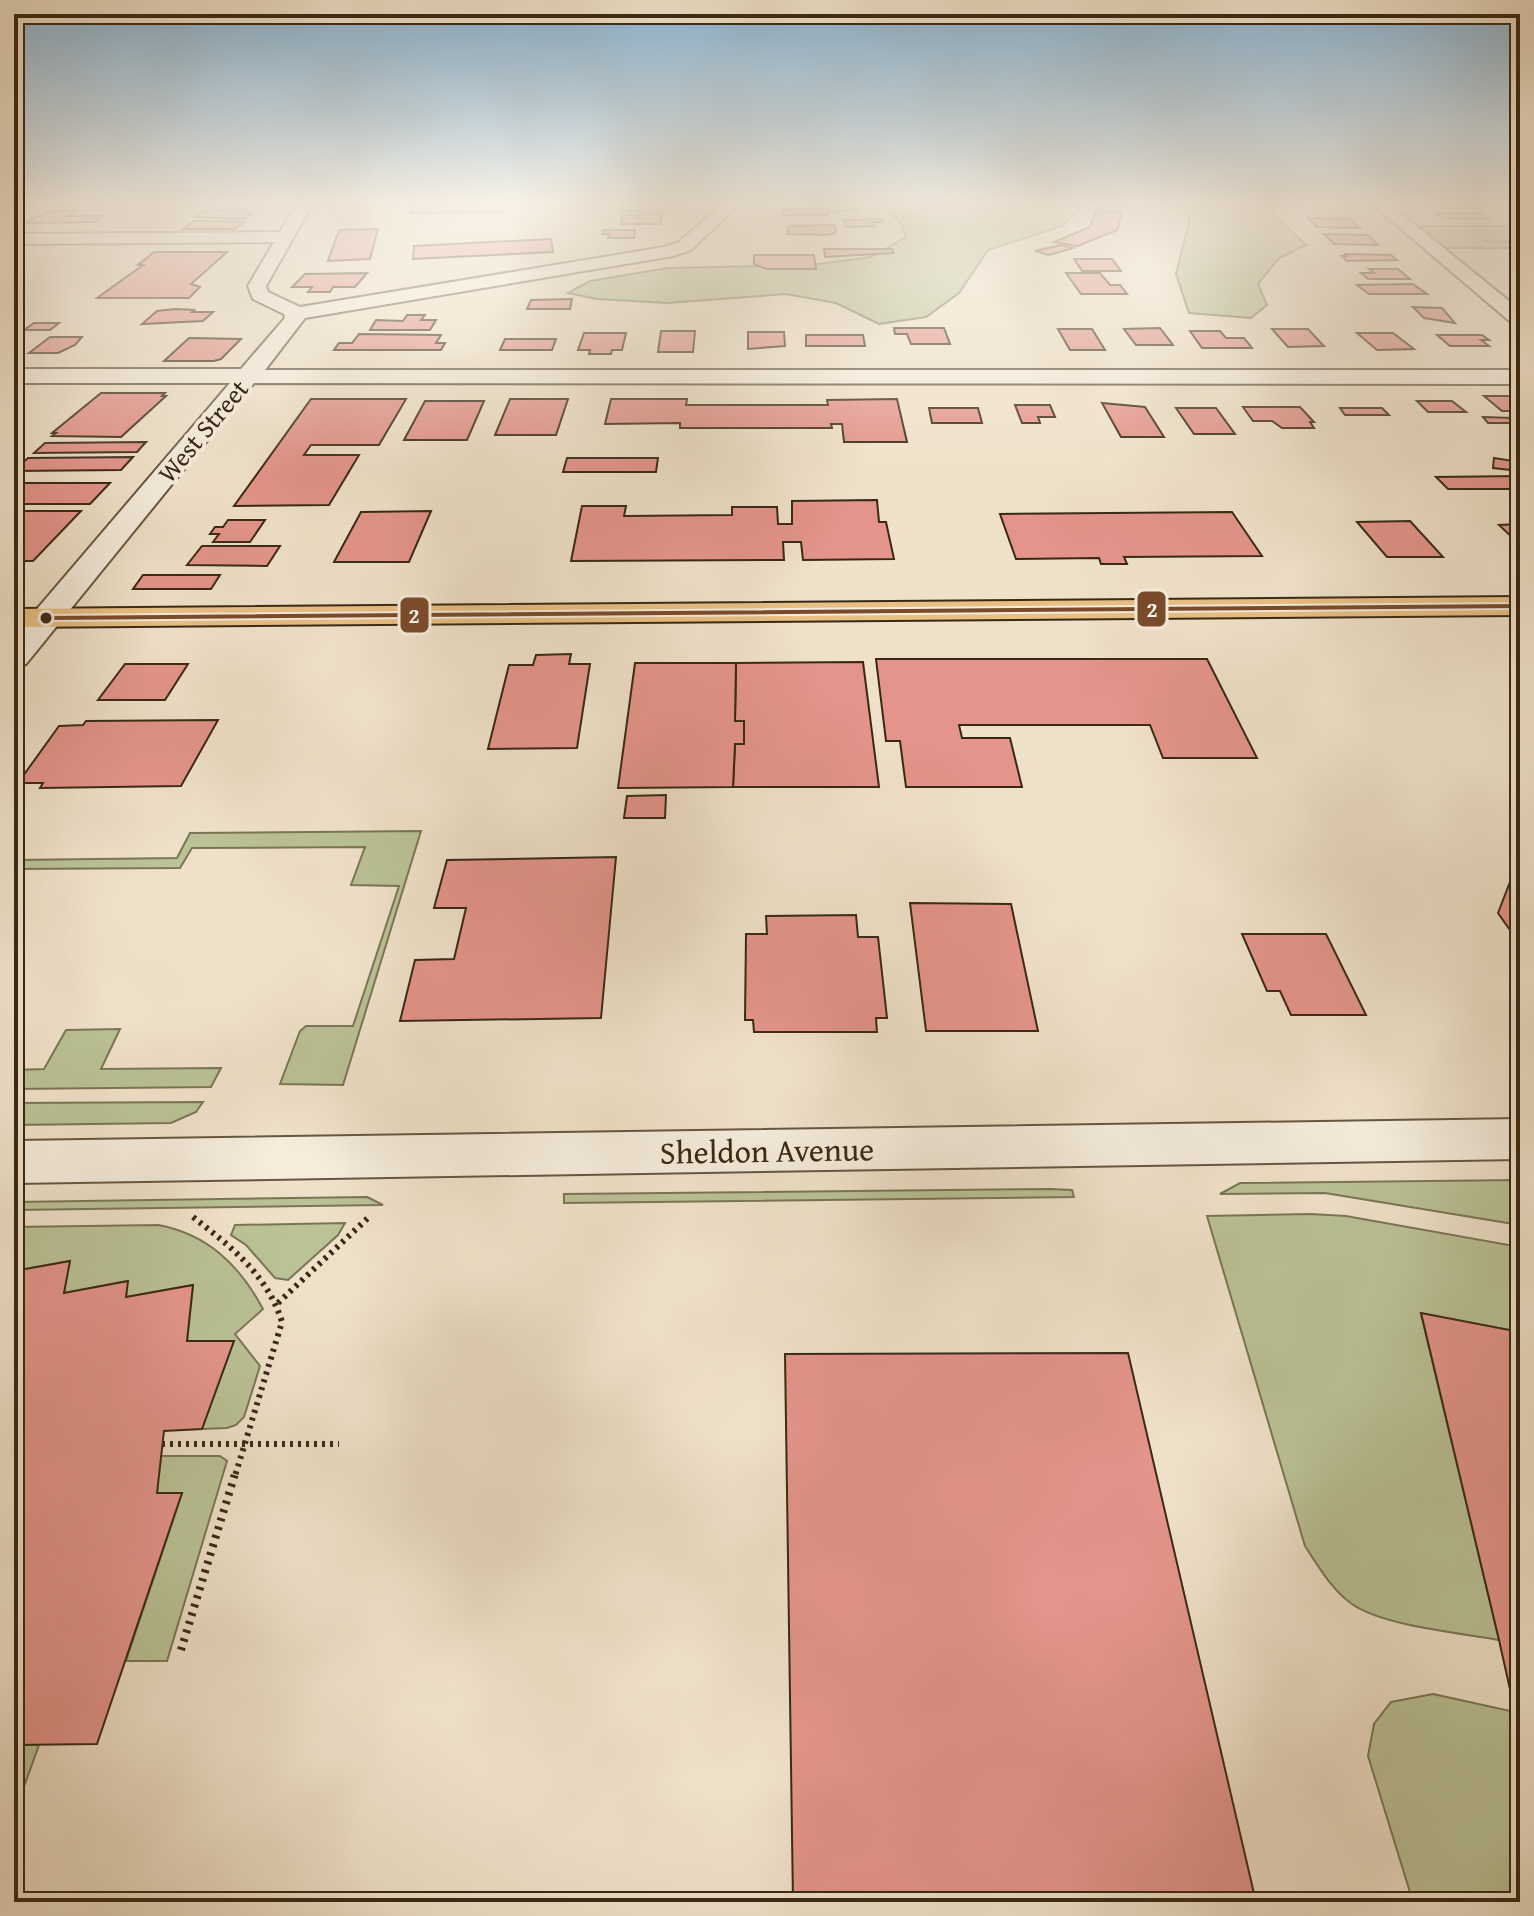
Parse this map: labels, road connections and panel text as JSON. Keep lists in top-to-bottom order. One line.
{"streets":{"street":["West Street","Sheldon Avenue"]},"lines":["transit line 2"]}
